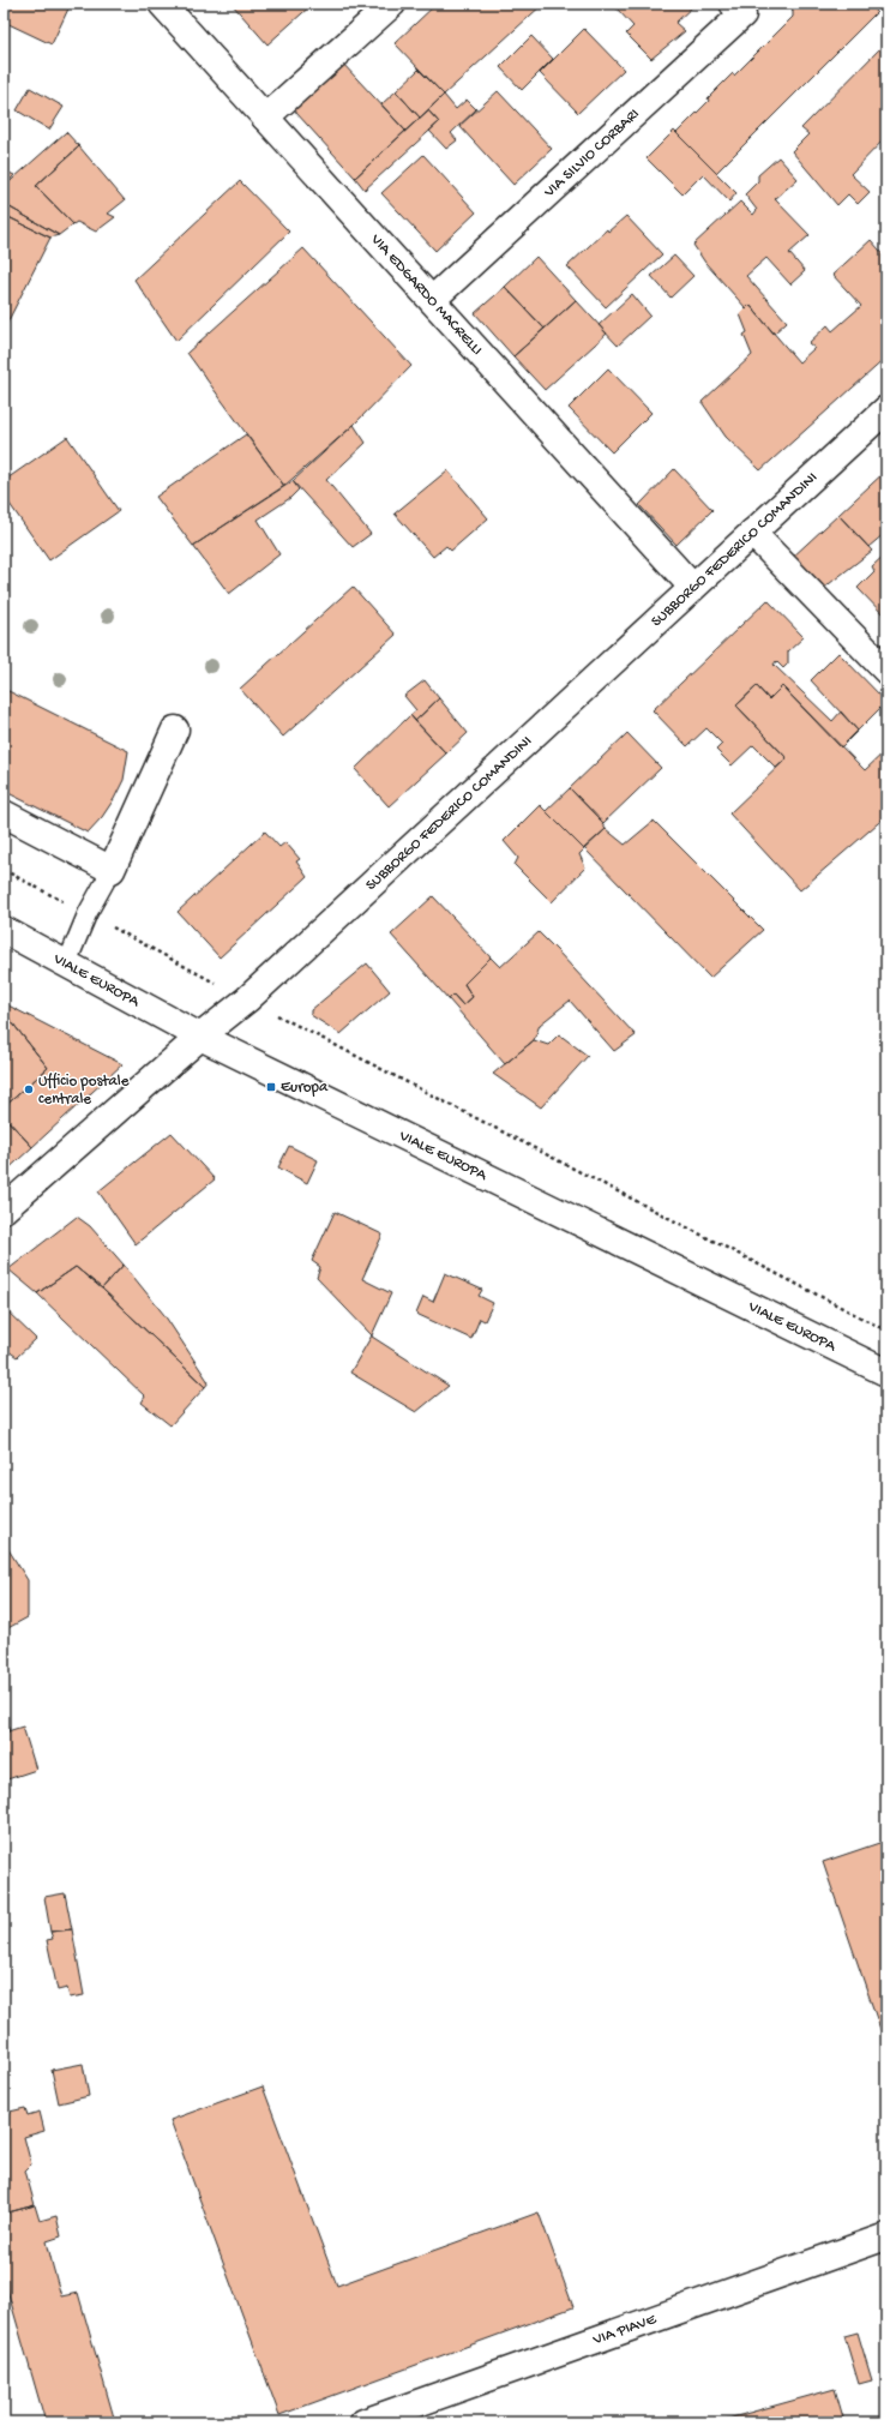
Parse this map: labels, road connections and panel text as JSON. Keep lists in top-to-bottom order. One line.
{"streets":{"street":["VIA SILVIO CORBARI","VIA EDGARDO MACRELLI","SUBBORGO FEDERICO COMANDINI","VIALE EUROPA","VIA PIAVE"]},"crossings":[["VIA SILVIO CORBARI","VIA EDGARDO MACRELLI"],["VIA EDGARDO MACRELLI","SUBBORGO FEDERICO COMANDINI"],["SUBBORGO FEDERICO COMANDINI","VIALE EUROPA"]],"places":{"transit":["Europa"],"other":["Ufficio postale centrale"]}}
